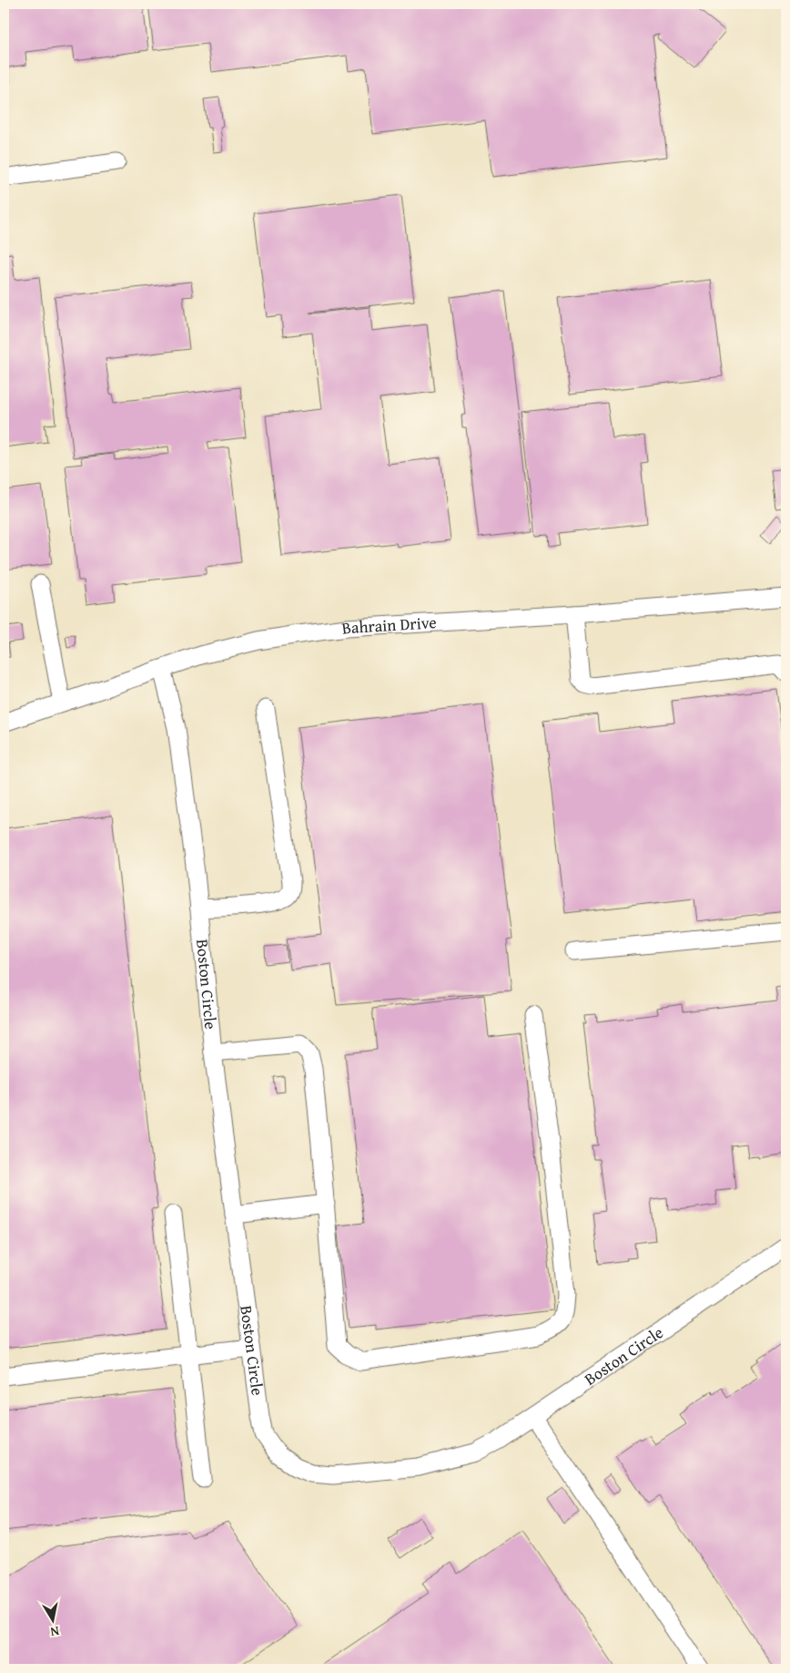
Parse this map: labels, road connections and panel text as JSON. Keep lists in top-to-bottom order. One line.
{"streets":{"lane":["Bahrain Drive","Boston Circle"]},"crossings":[["Bahrain Drive","Boston Circle"]],"north":"bottom"}
